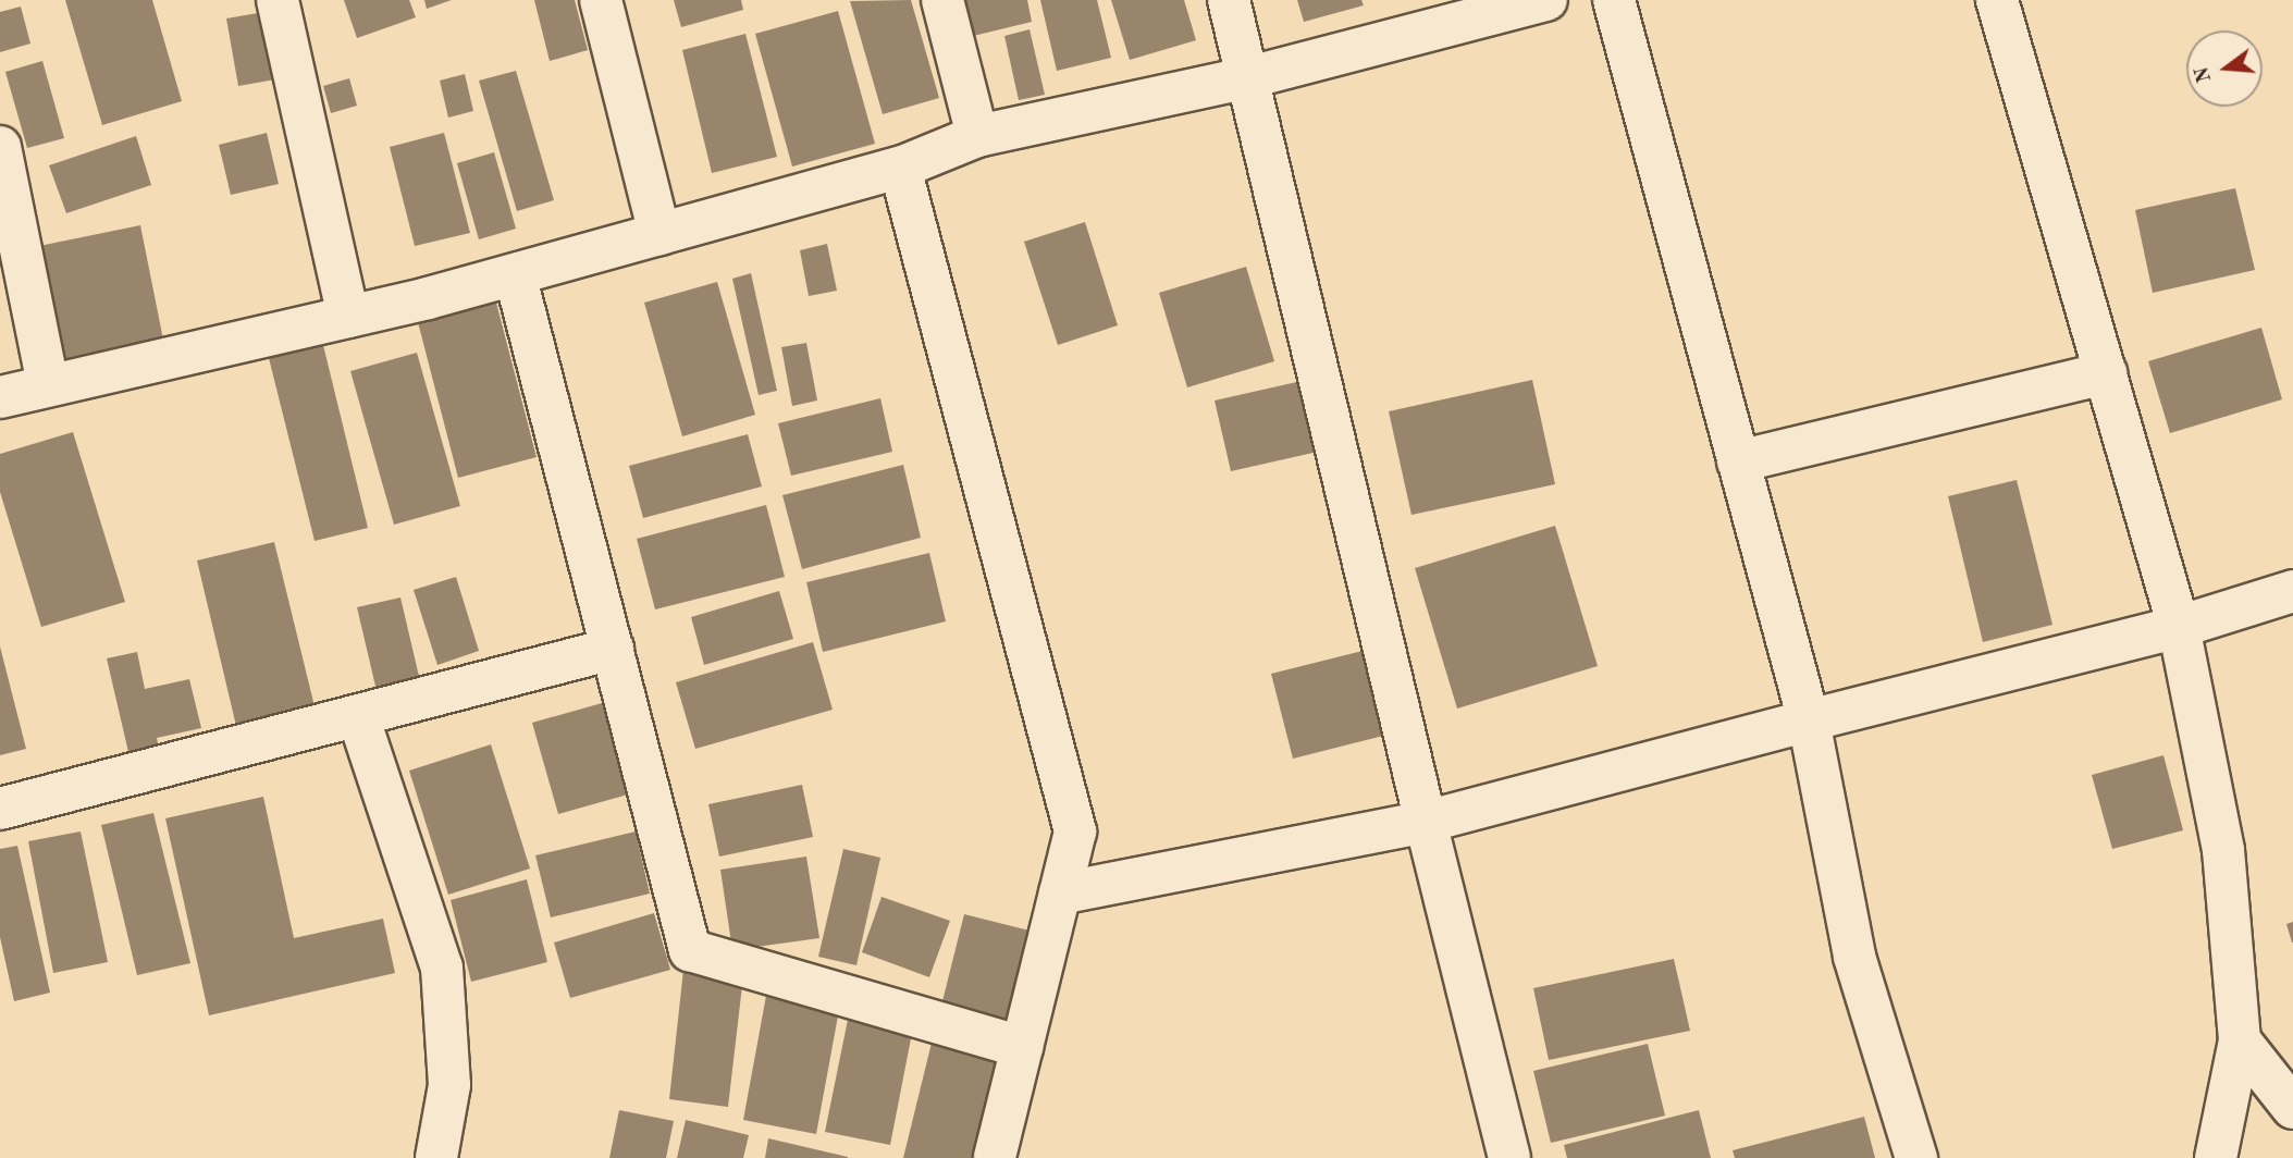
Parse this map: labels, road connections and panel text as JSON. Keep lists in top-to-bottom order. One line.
{"north":"left"}
